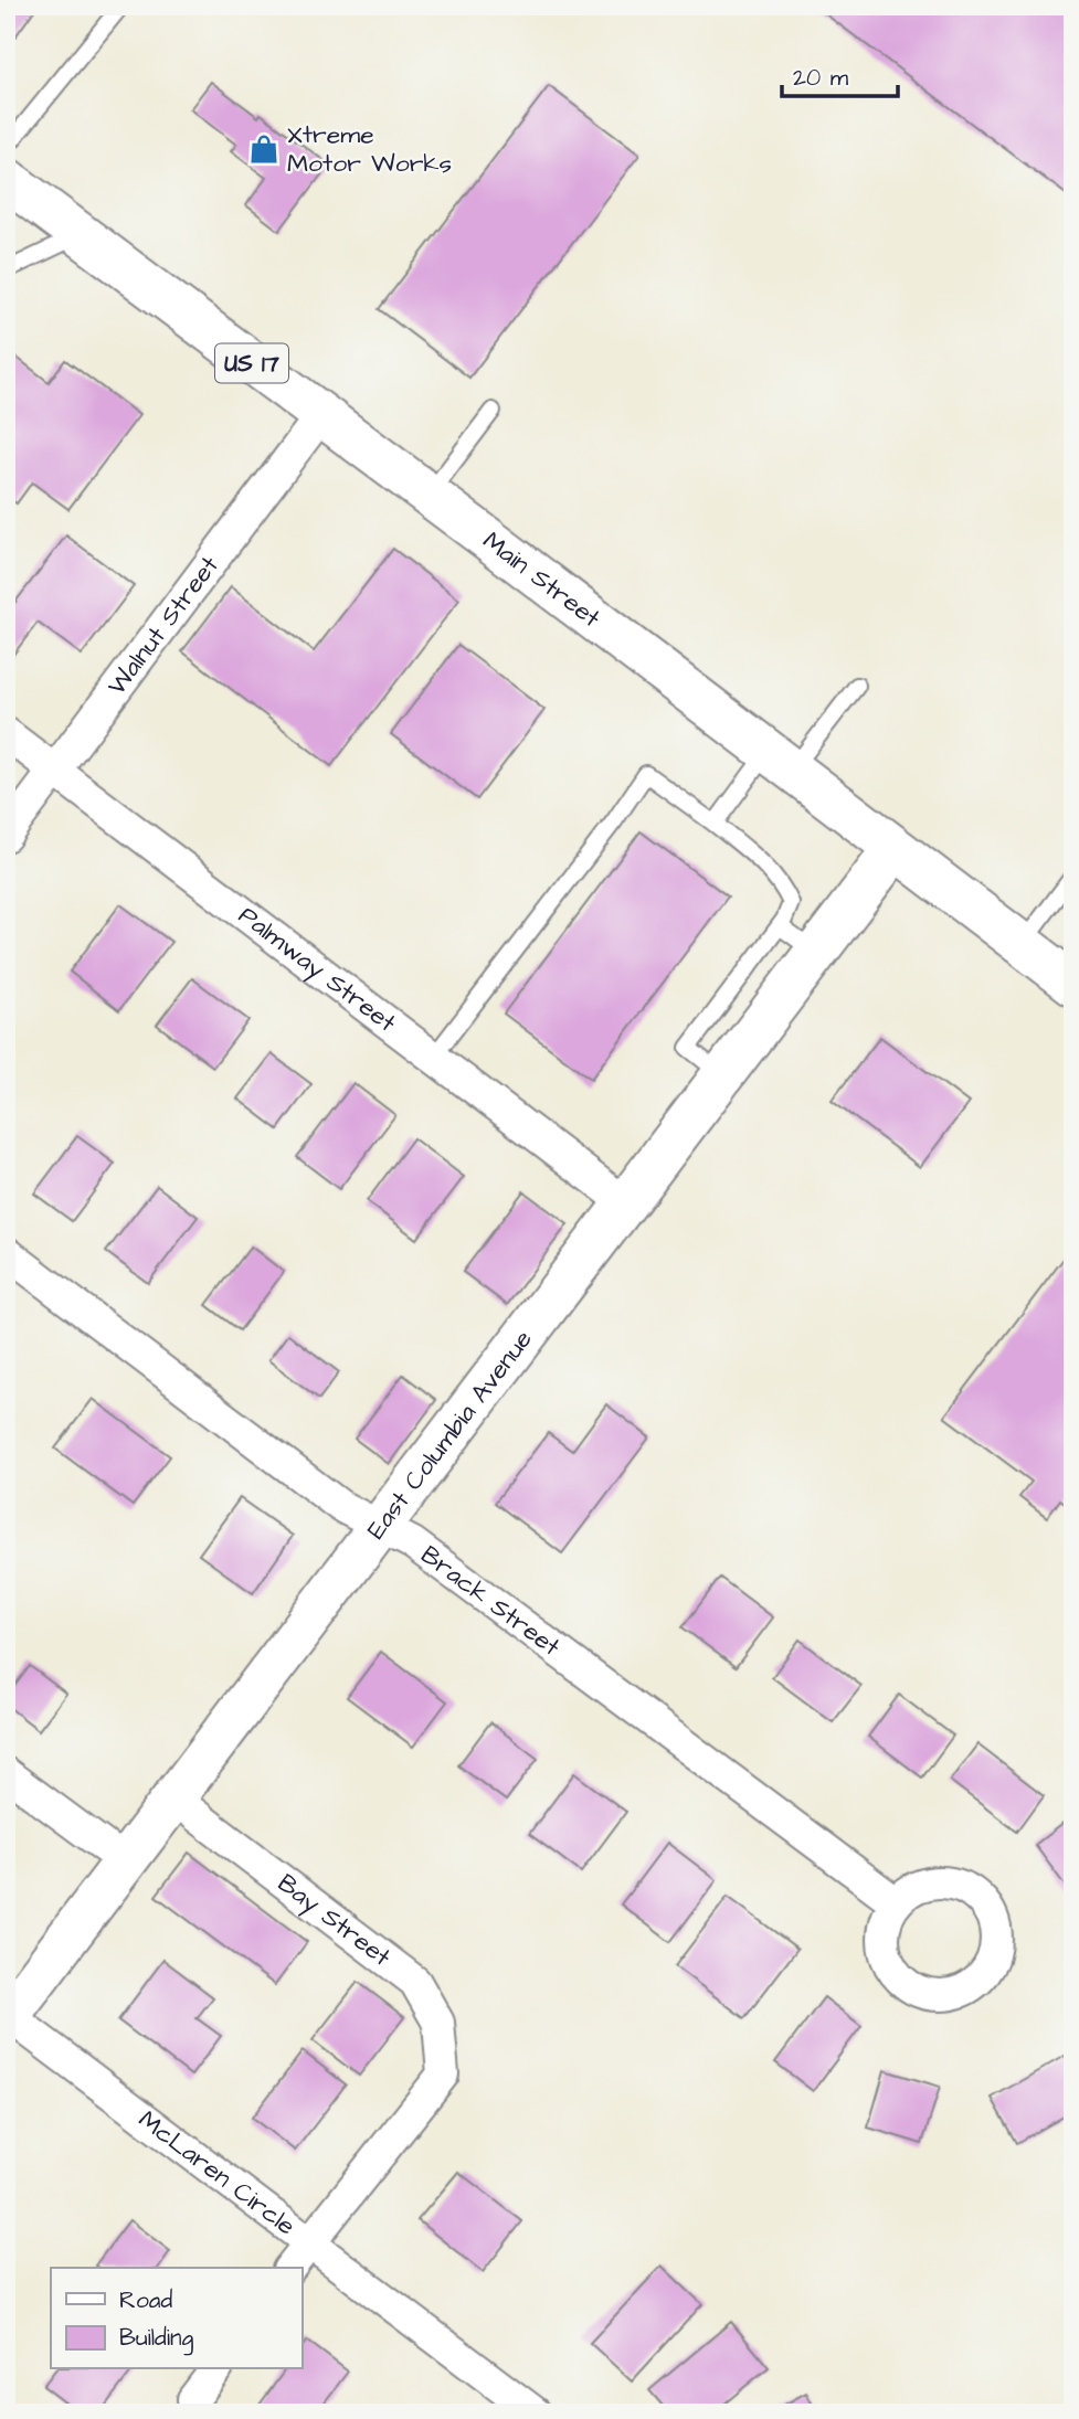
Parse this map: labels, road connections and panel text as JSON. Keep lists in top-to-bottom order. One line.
{"streets":{"street":["US 17","Main Street","Walnut Street","Palmway Street","East Columbia Avenue","Brack Street","Bay Street","McLaren Circle"]},"crossings":[["Main Street","Walnut Street"],["Main Street","East Columbia Avenue"],["Walnut Street","Palmway Street"],["Palmway Street","East Columbia Avenue"],["East Columbia Avenue","Brack Street"],["East Columbia Avenue","Bay Street"],["East Columbia Avenue","McLaren Circle"],["Bay Street","McLaren Circle"]],"places":{"shop":["Xtreme Motor Works"]},"legend":["Road","Building"],"scale_bar":"20 m"}
